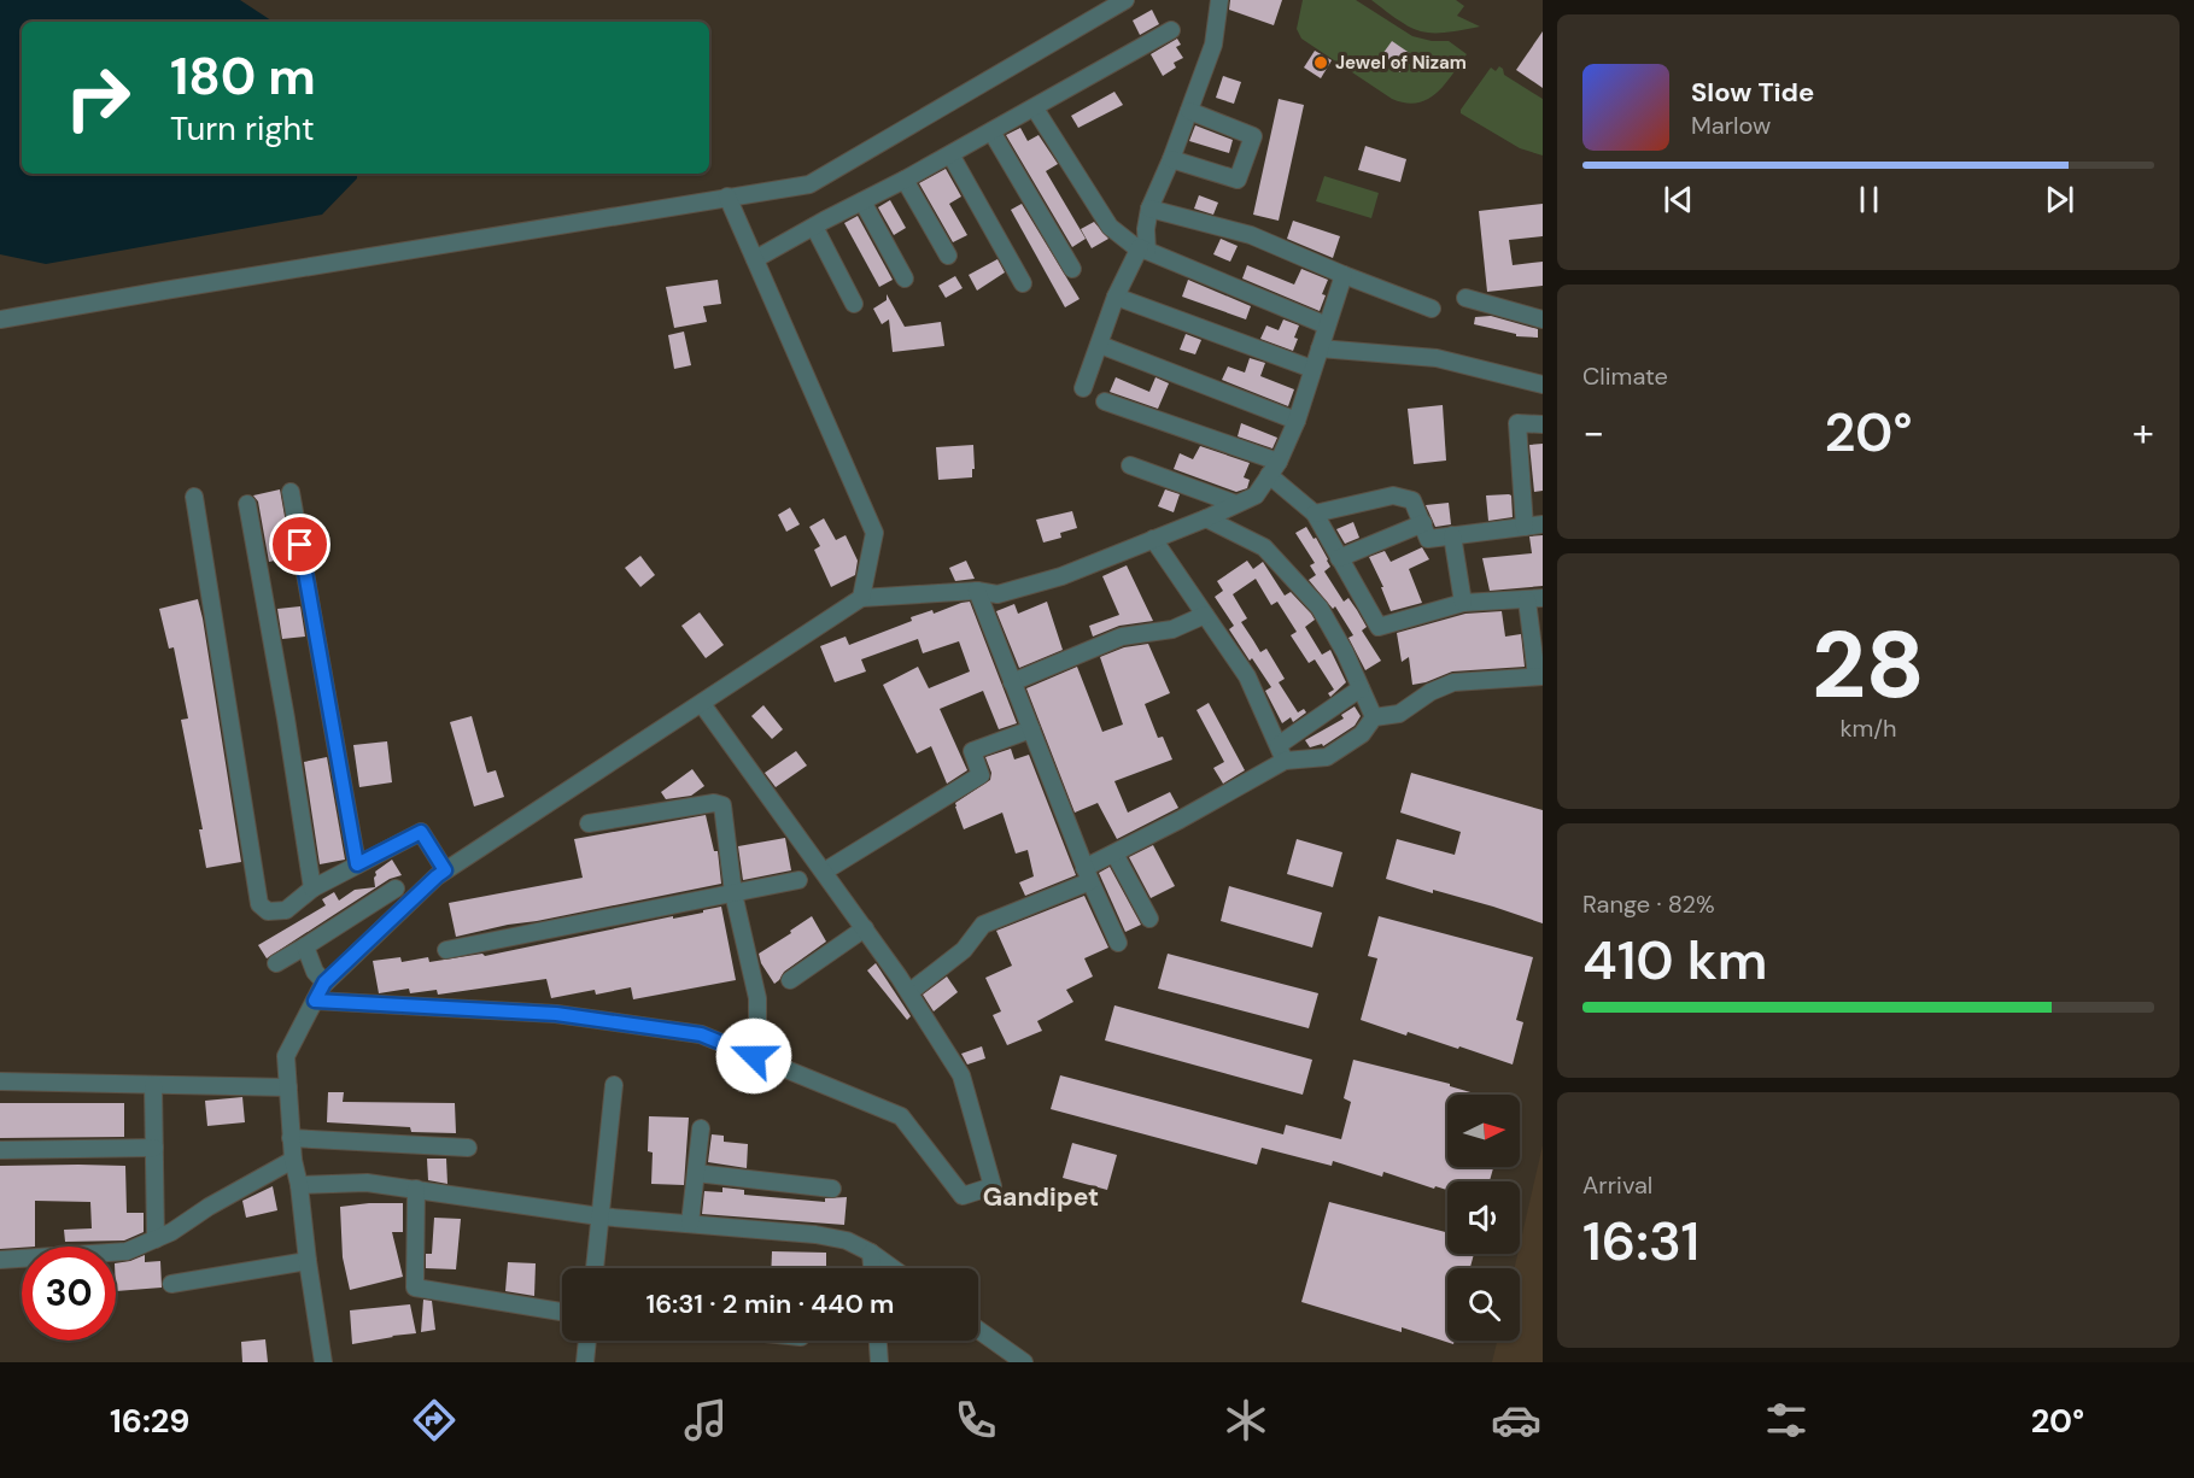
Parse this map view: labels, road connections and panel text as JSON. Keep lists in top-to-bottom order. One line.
{"districts":["Gandipet"],"places":["Jewel of Nizam"],"north":"right","page":{"turn":["180 m","Turn right"],"song":["Slow Tide","Marlow"],"tile":["Climate",["28","km/h"],["Range · 82%","410 km"],["Arrival","16:31"]],"heat":["−","20°","+"],"limit":"30","trip":"16:31 · 2 min · 440 m","tabs":["16:29","20°"]}}
